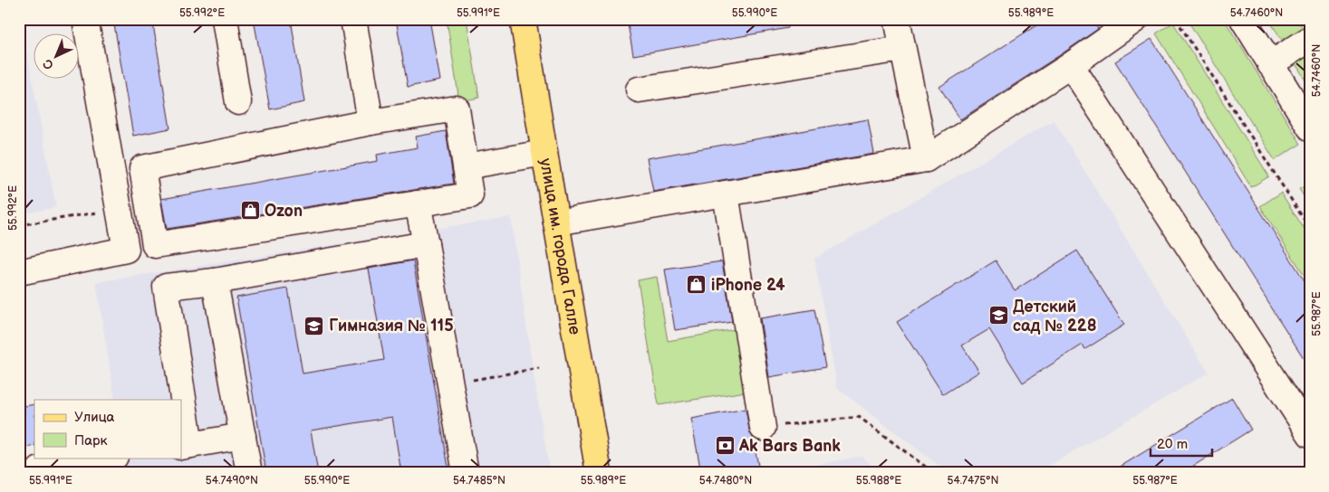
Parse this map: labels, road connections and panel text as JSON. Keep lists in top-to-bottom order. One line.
{"streets":{"main road":["улица им. города Галле"]},"places":{"shop":["Ozon","iPhone 24"],"school or university":["Детский сад № 228","Гимназия № 115"],"bank":["Ak Bars Bank"]},"legend":["Улица","Парк"],"scale_bar":"20 m","north":"bottom left","coordinates":["55.992°E","55.991°E","55.990°E","55.989°E","54.7460°N","55.987°E","54.7490°N","54.7485°N","54.7480°N","55.988°E","54.7475°N"]}
